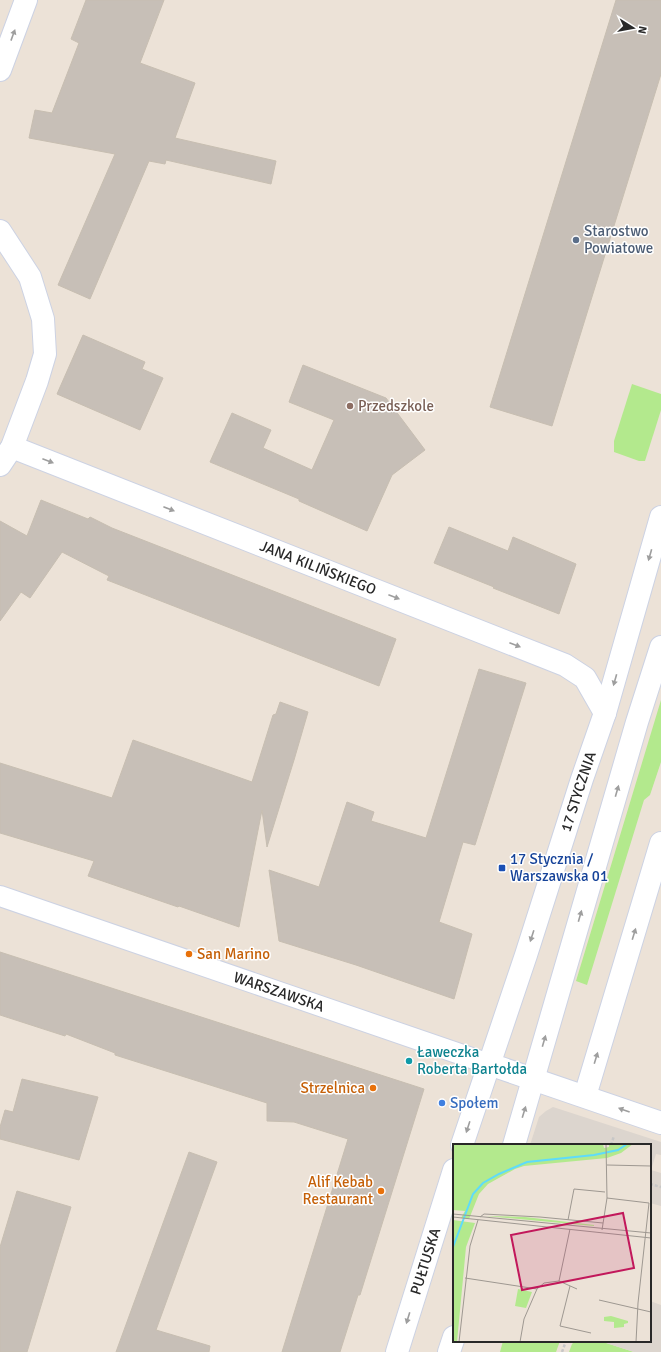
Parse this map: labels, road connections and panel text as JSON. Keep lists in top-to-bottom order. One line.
{"streets":{"street":["JANA KILIŃSKIEGO","17 STYCZNIA","WARSZAWSKA","PUŁTUSKA"]},"crossings":[["JANA KILIŃSKIEGO","17 STYCZNIA"],["17 STYCZNIA","WARSZAWSKA"]],"one_way":["JANA KILIŃSKIEGO","PUŁTUSKA"],"places":{"other":["Starostwo Powiatowe","Przedszkole","San Marino","Ławeczka Roberta Bartołda","Strzelnica","Społem","Alif Kebab Restaurant"],"transit":["17 Stycznia / Warszawska 01"]},"north":"right"}
